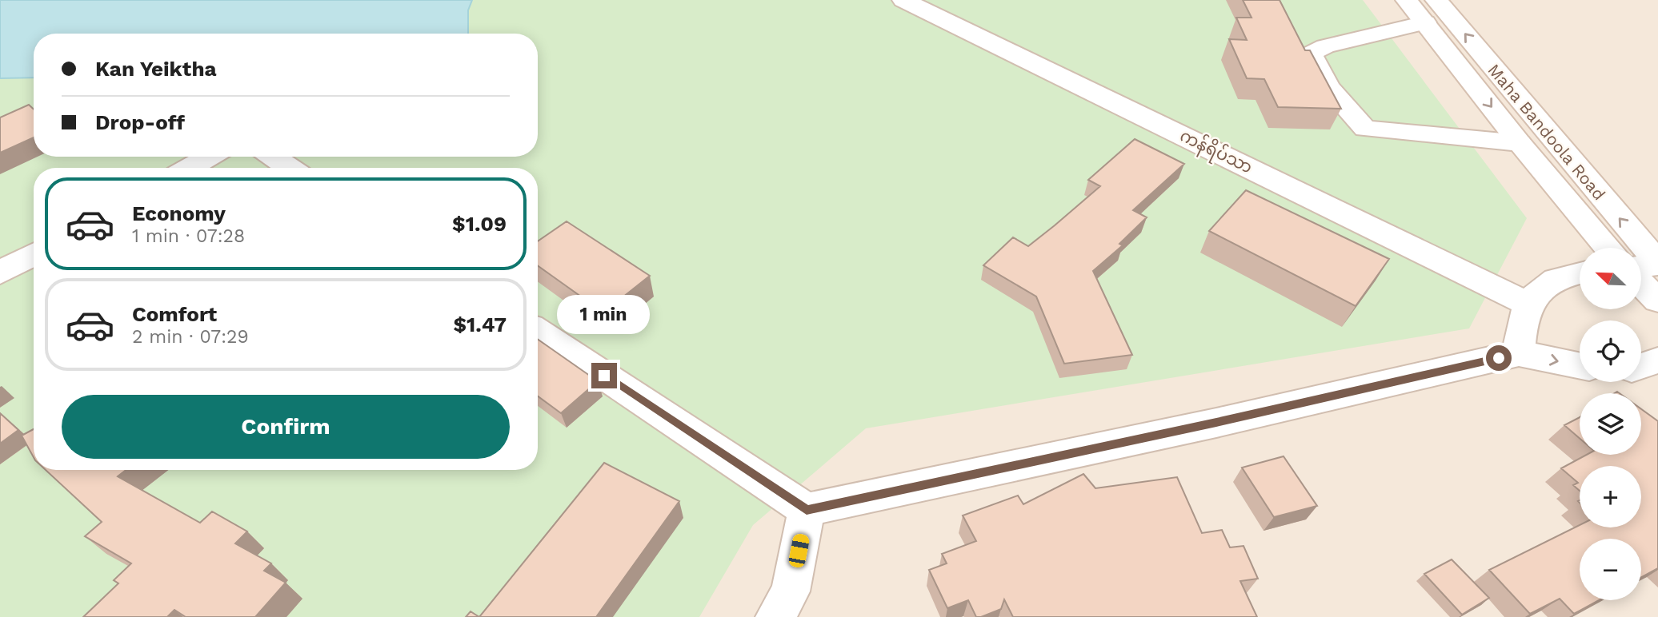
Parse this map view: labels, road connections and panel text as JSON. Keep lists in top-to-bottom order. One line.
{"streets":{"street":["Maha Bandoola Road","ကန်ရိပ်သာ"]},"north":"top left","page":{"banner":["Kan Yeiktha","Drop-off"],"list":[{"name":"Economy","note":"1 min · 07:28","value":"$1.09"},{"name":"Comfort","note":"2 min · 07:29","value":"$1.47"}],"map_buttons":["+","−"],"bubble":"1 min","buttons":"Confirm"}}
